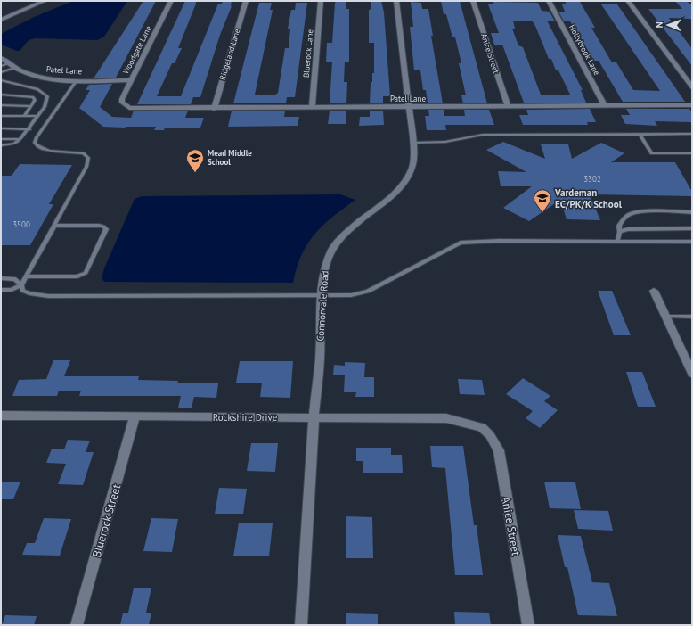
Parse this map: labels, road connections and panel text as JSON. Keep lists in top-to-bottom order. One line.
{"streets":{"street":["Woodgate Lane","Hollybrook Lane","Bluerock Lane","Anice Street","Ridgeland Lane","Patel Lane","Connorvale Road","Rockshire Drive","Bluerock Street"]},"crossings":[["Woodgate Lane","Patel Lane"],["Hollybrook Lane","Patel Lane"],["Bluerock Lane","Patel Lane"],["Anice Street","Patel Lane"],["Anice Street","Rockshire Drive"],["Ridgeland Lane","Patel Lane"],["Patel Lane","Connorvale Road"],["Connorvale Road","Rockshire Drive"],["Rockshire Drive","Bluerock Street"]],"places":{"school or university":["Mead Middle School","Vardeman EC/PK/K School"]},"house_numbers":["3302","3500"],"north":"left"}
